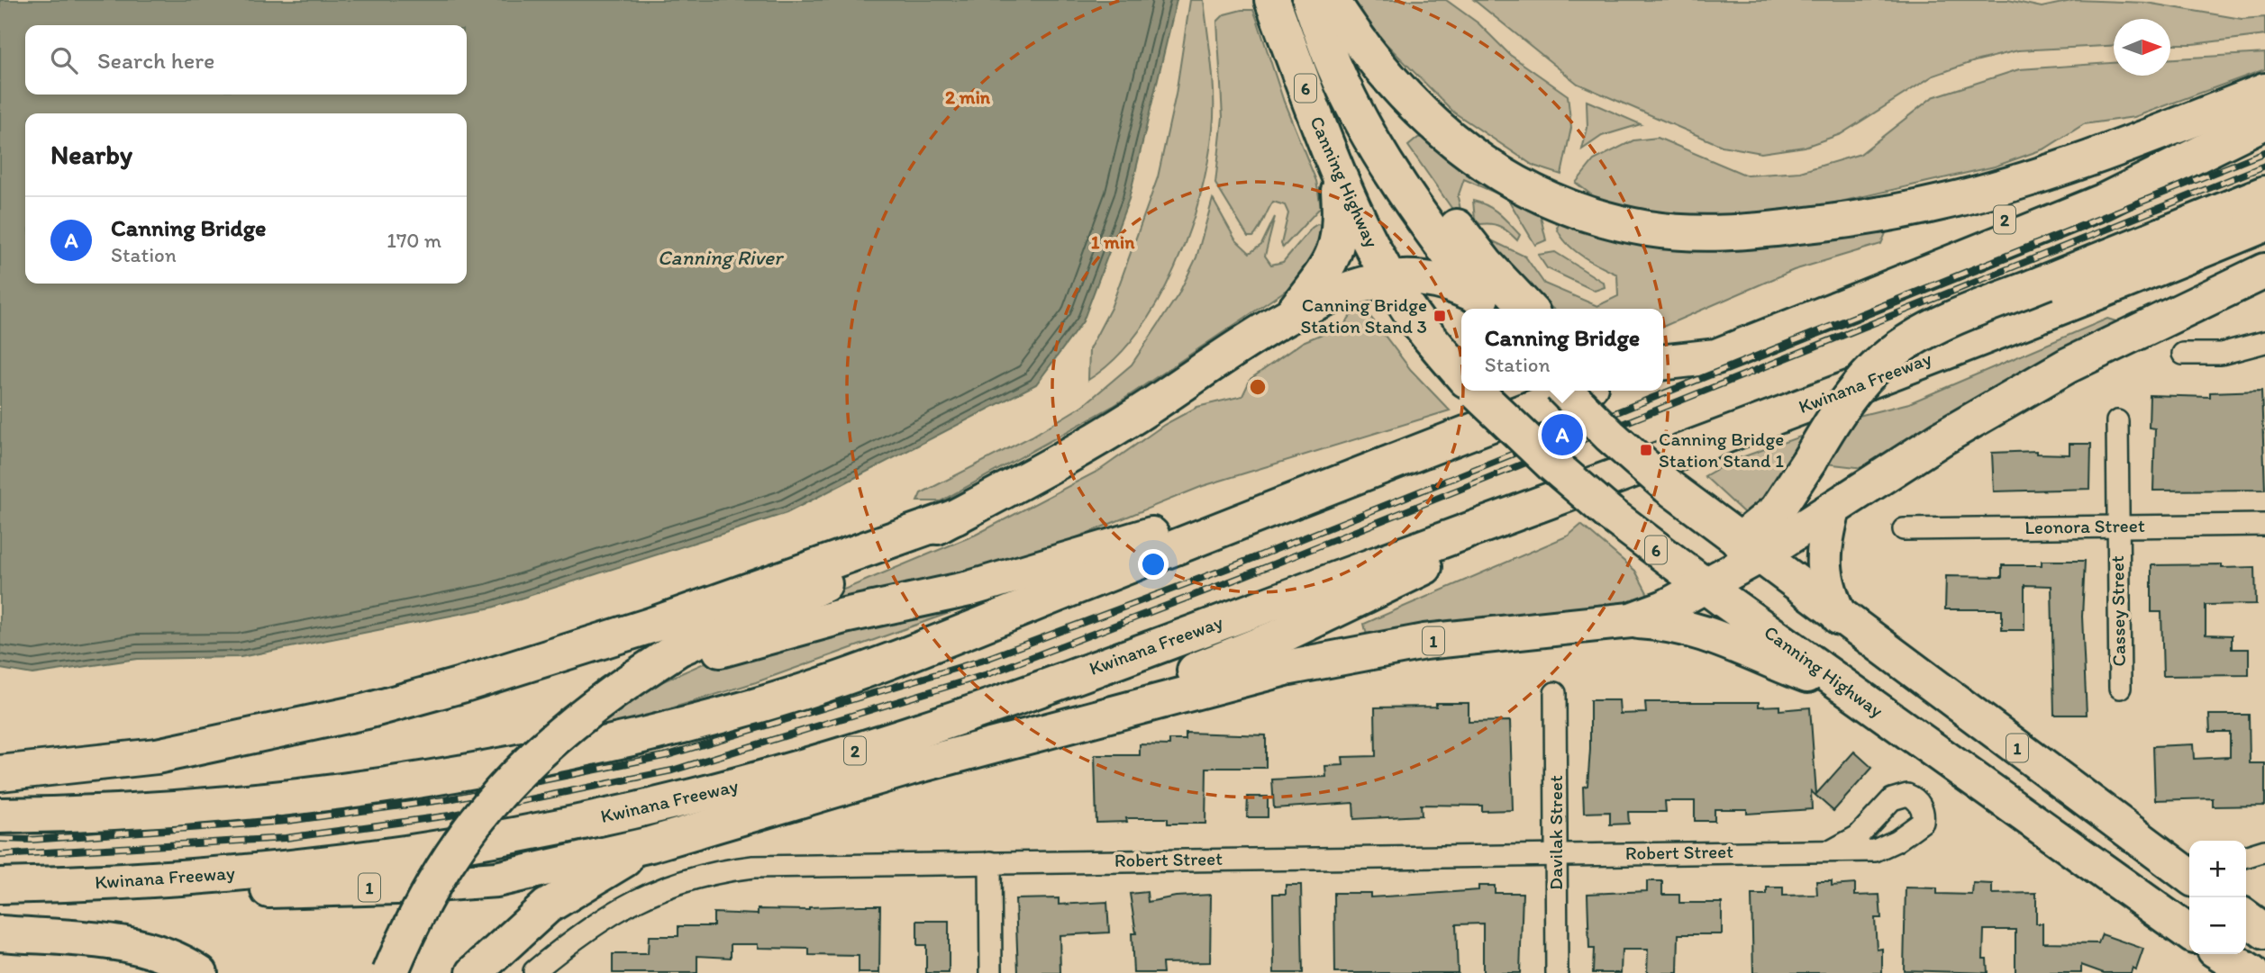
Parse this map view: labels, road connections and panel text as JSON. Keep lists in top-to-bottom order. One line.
{"streets":{"highway":["6","Canning Highway","2","Kwinana Freeway","1"],"street":["Leonora Street","Cassey Street","Davilak Street","Robert Street"]},"crossings":[["Canning Highway","Kwinana Freeway"],["Canning Highway","1"],["Kwinana Freeway","1"],["Leonora Street","Cassey Street"],["Davilak Street","Robert Street"]],"water":["Canning River"],"places":{"transit":["Canning Bridge Station Stand 3","Canning Bridge Station Stand 1"]},"north":"right","page":{"search":"Search here","heading":"Nearby","list":[{"mark":"A","name":"Canning Bridge","note":"Station","value":"170 m"}],"popup":["Canning Bridge","Station"],"pins":"A","map_buttons":["+","−"]},"rings":["2 min","1 min"]}
